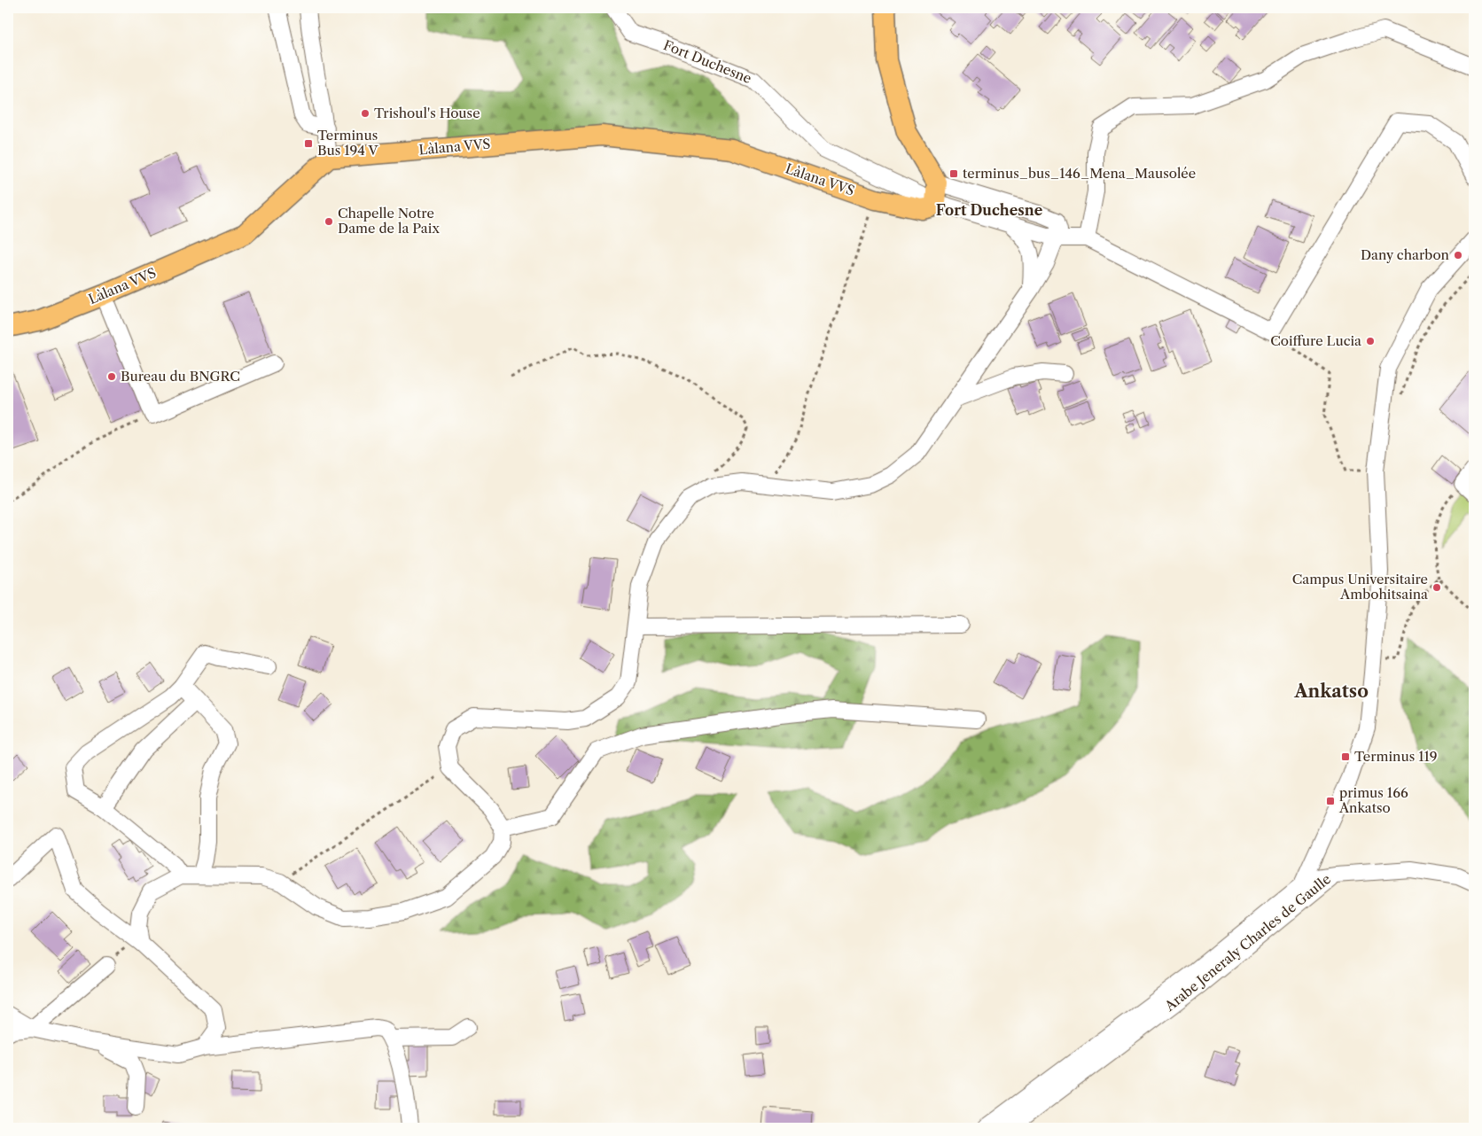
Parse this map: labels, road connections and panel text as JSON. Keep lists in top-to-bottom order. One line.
{"streets":{"main road":["Làlana VVS"],"street":["Fort Duchesne","Arabe Jeneraly Charles de Gaulle"]},"crossings":[["Fort Duchesne","Làlana VVS"]],"districts":["Fort Duchesne","Ankatso"],"places":{"other":["Trishoul's House","Chapelle Notre Dame de la Paix","Dany charbon","Coiffure Lucia","Bureau du BNGRC","Campus Universitaire Ambohitsaina"],"transit":["Terminus Bus 194 V","terminus_bus_146_Mena_Mausolée","Terminus 119","primus 166 Ankatso"]}}
